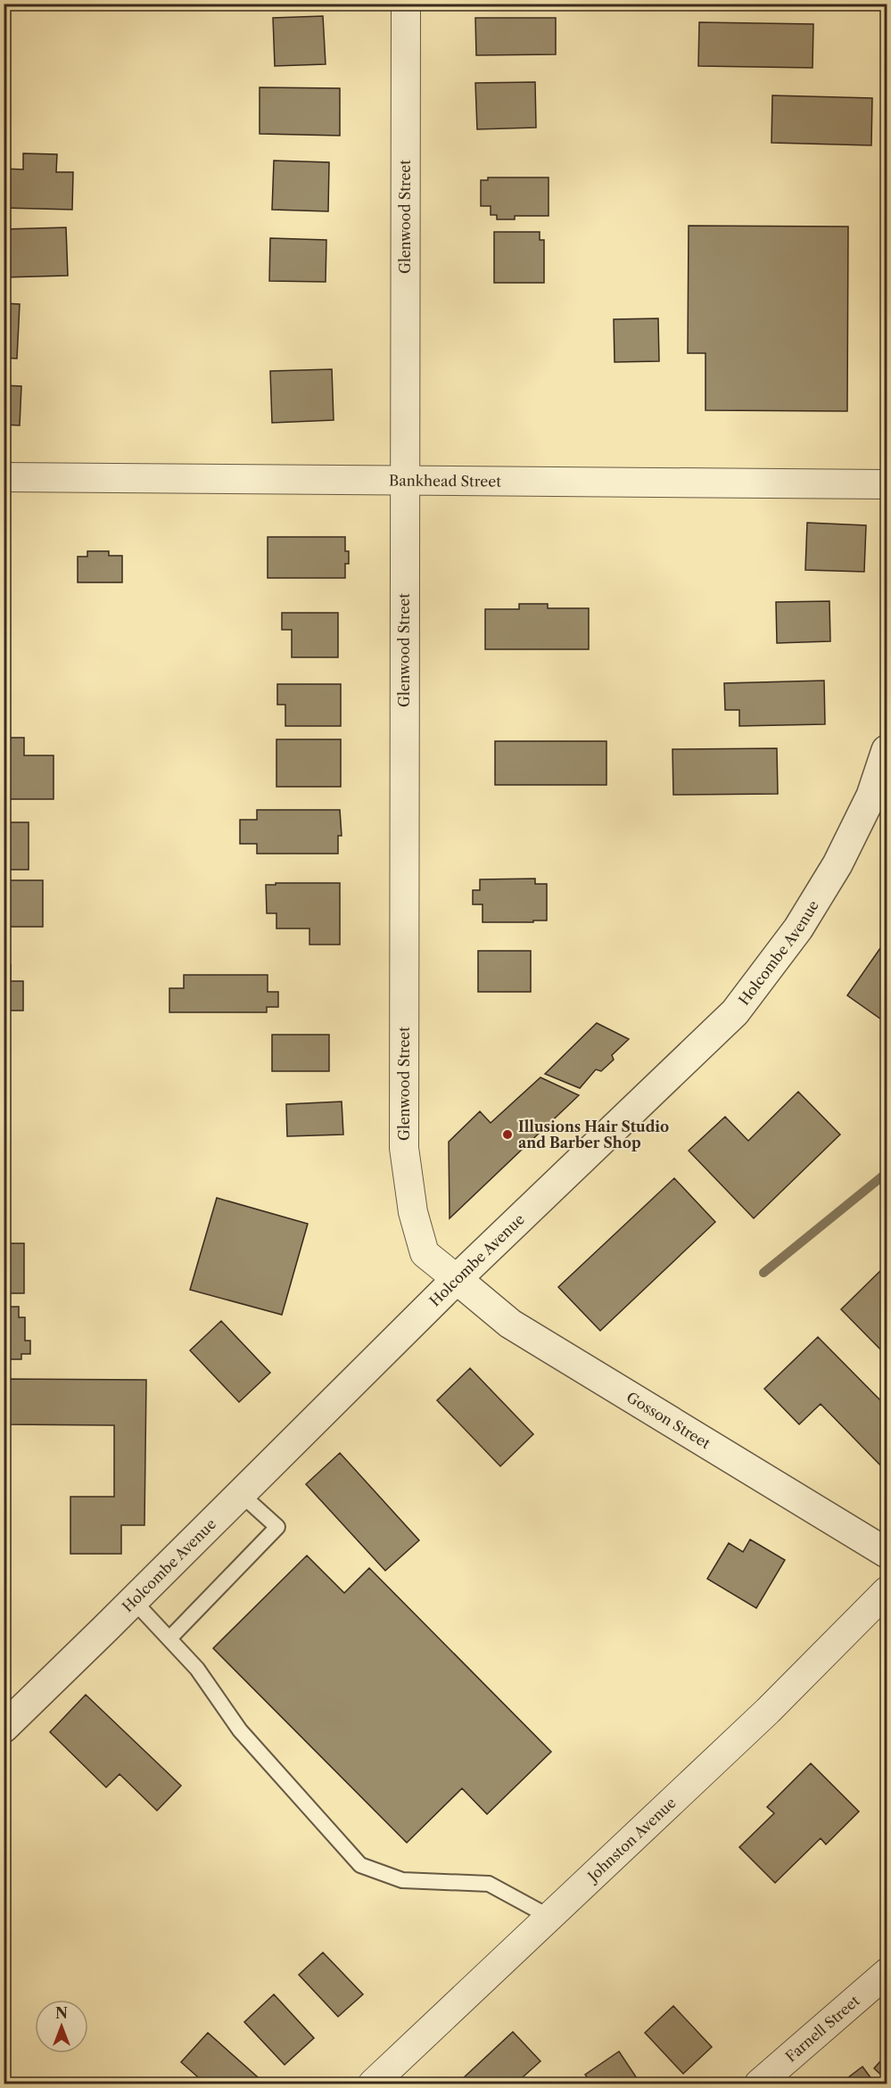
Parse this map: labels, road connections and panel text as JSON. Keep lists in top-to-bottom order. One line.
{"streets":{"street":["Glenwood Street","Bankhead Street","Holcombe Avenue","Gosson Street","Johnston Avenue","Farnell Street"]},"crossings":[["Glenwood Street","Bankhead Street"],["Glenwood Street","Holcombe Avenue"],["Glenwood Street","Gosson Street"],["Holcombe Avenue","Gosson Street"]],"places":["Illusions Hair Studio and Barber Shop"],"north":"top"}
